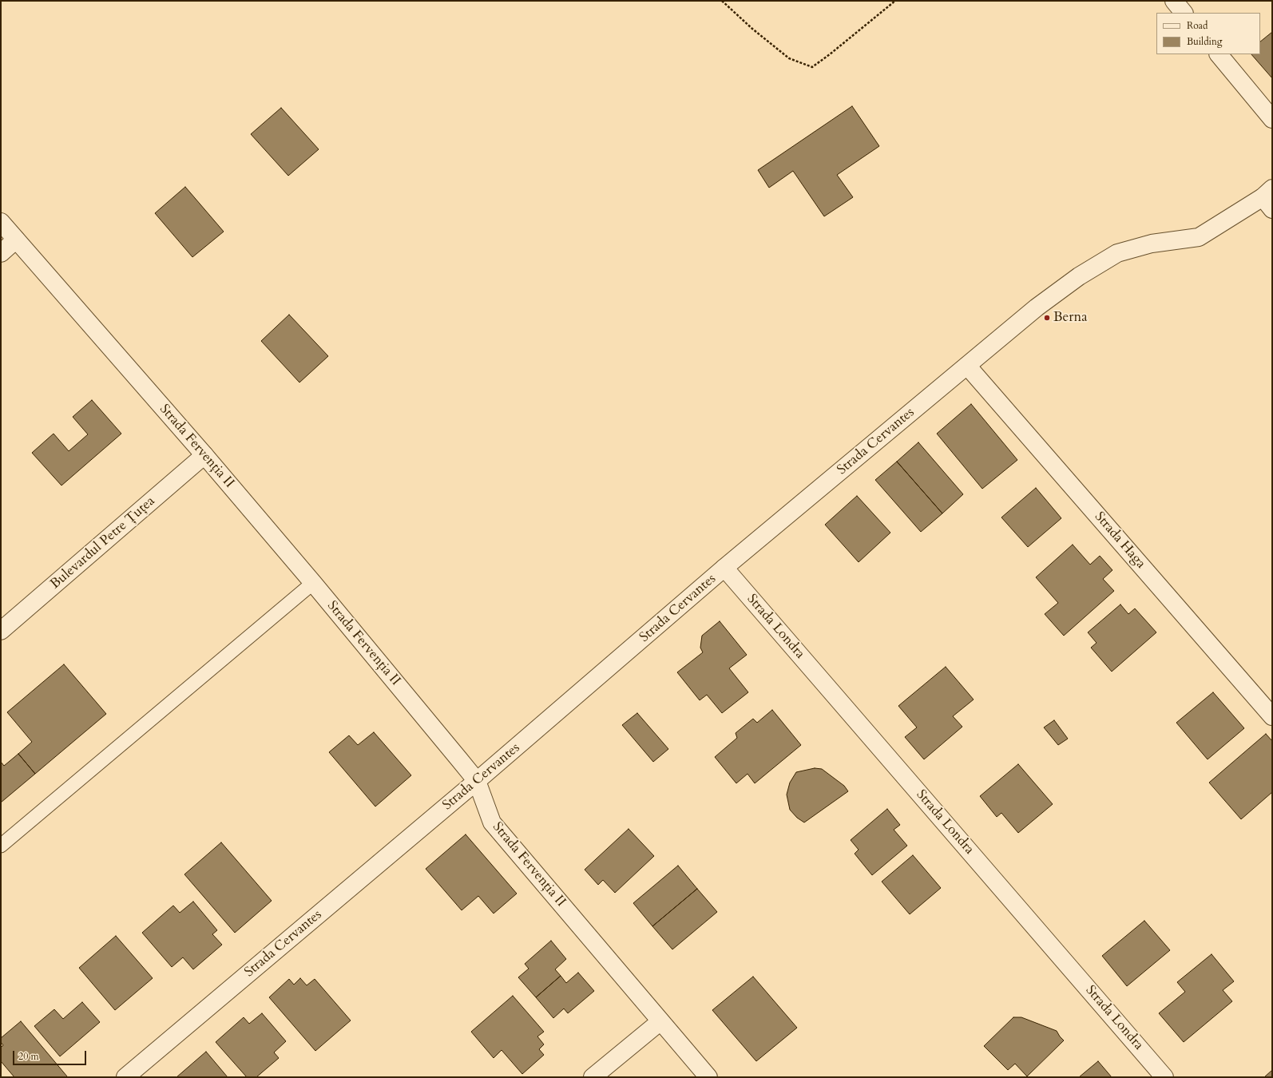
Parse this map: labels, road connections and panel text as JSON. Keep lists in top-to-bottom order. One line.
{"streets":{"street":["Strada Cervantes","Strada Fervenția II","Strada Haga","Bulevardul Petre Țuțea","Strada Londra"]},"crossings":[["Strada Cervantes","Strada Fervenția II"],["Strada Cervantes","Strada Haga"],["Strada Cervantes","Strada Londra"],["Strada Fervenția II","Bulevardul Petre Țuțea"]],"places":["Berna"],"legend":["Road","Building"],"scale_bar":"20 m"}
